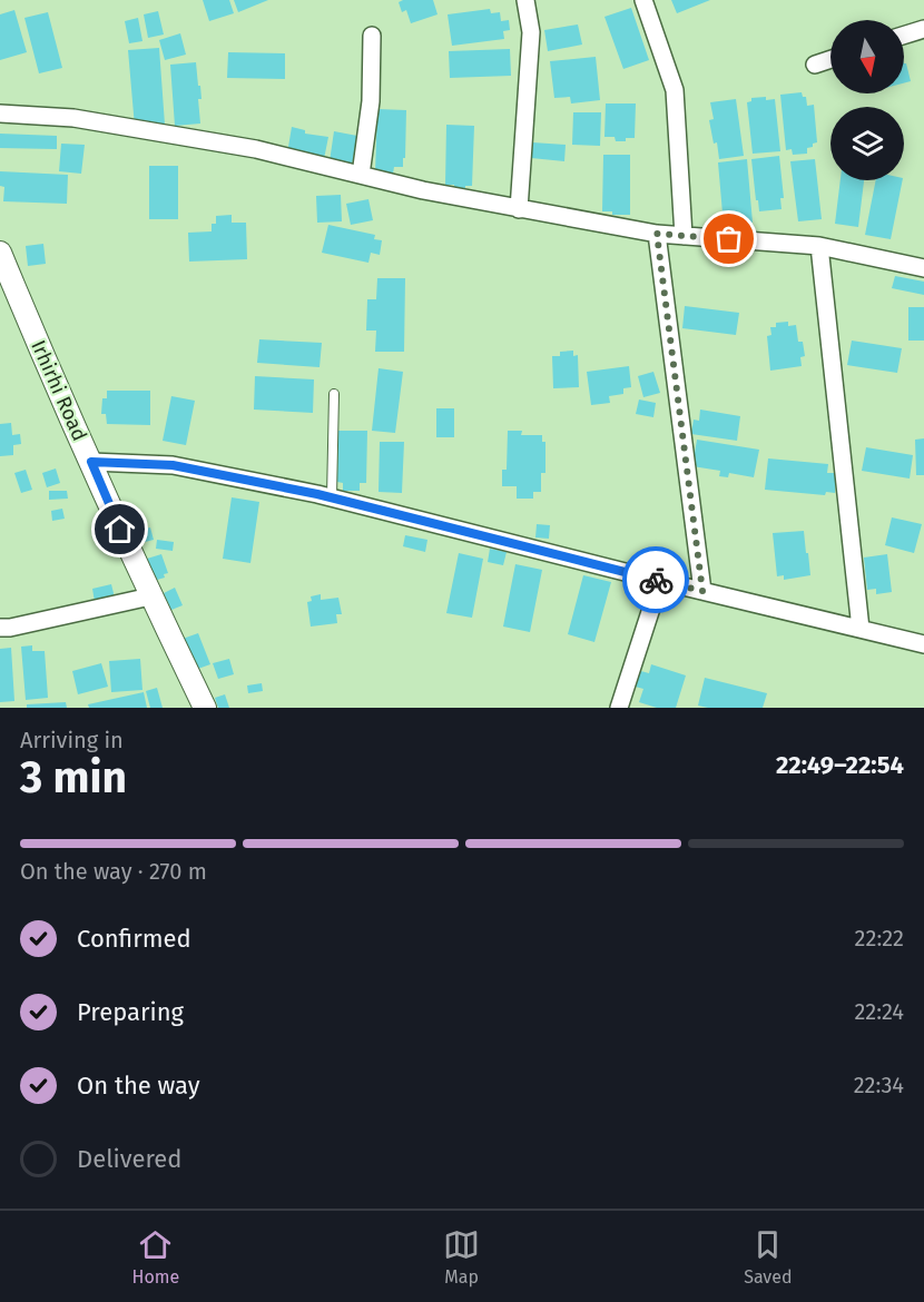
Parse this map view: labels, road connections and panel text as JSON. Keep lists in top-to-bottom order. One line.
{"streets":{"street":["Irhirhi Road"]},"north":"bottom","page":{"heading":["3 min","Arriving in","22:49–22:54"],"bar":"On the way · 270 m","list":[["Confirmed","22:22"],["Preparing","22:24"],["On the way","22:34"],"Delivered"],"tabs":["Home","Map","Saved"]}}
